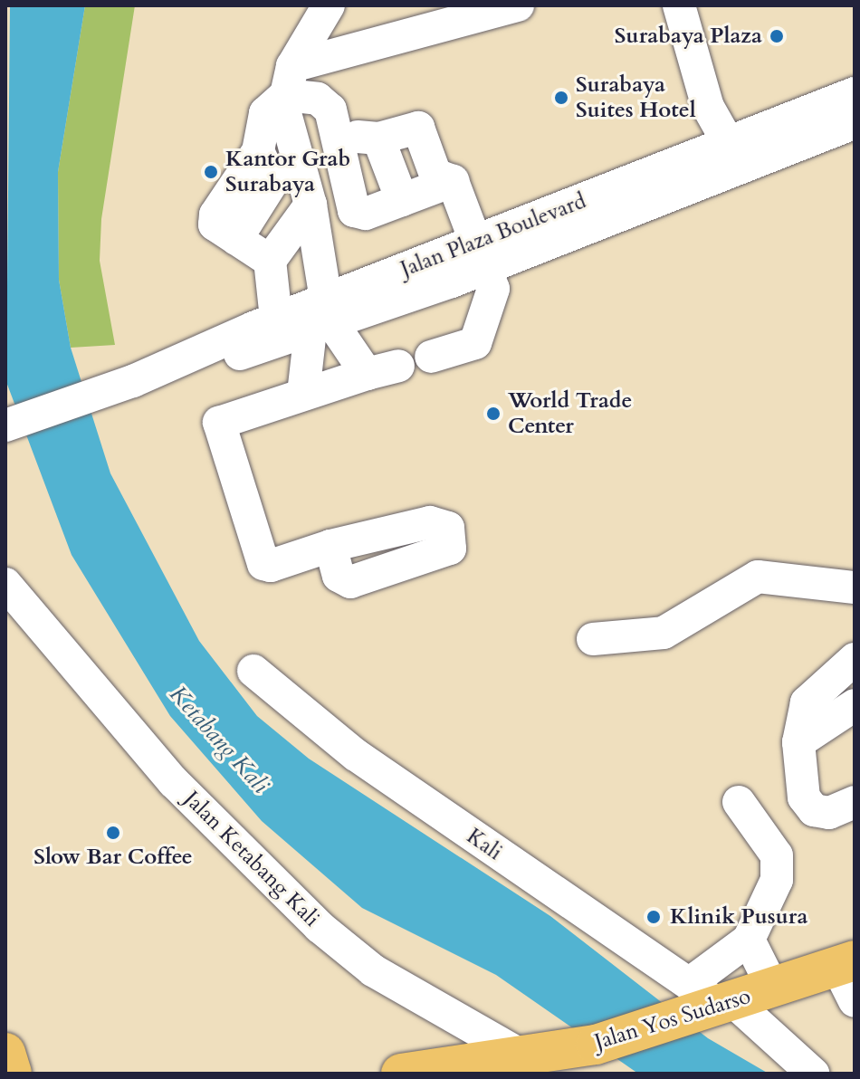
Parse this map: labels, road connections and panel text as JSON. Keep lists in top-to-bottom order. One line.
{"streets":{"main road":["Jalan Yos Sudarso"],"street":["Jalan Plaza Boulevard","Kali","Jalan Ketabang Kali"]},"crossings":[["Kali","Jalan Yos Sudarso"],["Jalan Ketabang Kali","Jalan Yos Sudarso"]],"water":["Ketabang Kali"],"places":["Surabaya Plaza","Surabaya Suites Hotel","Kantor Grab Surabaya","World Trade Center","Slow Bar Coffee","Klinik Pusura"]}
